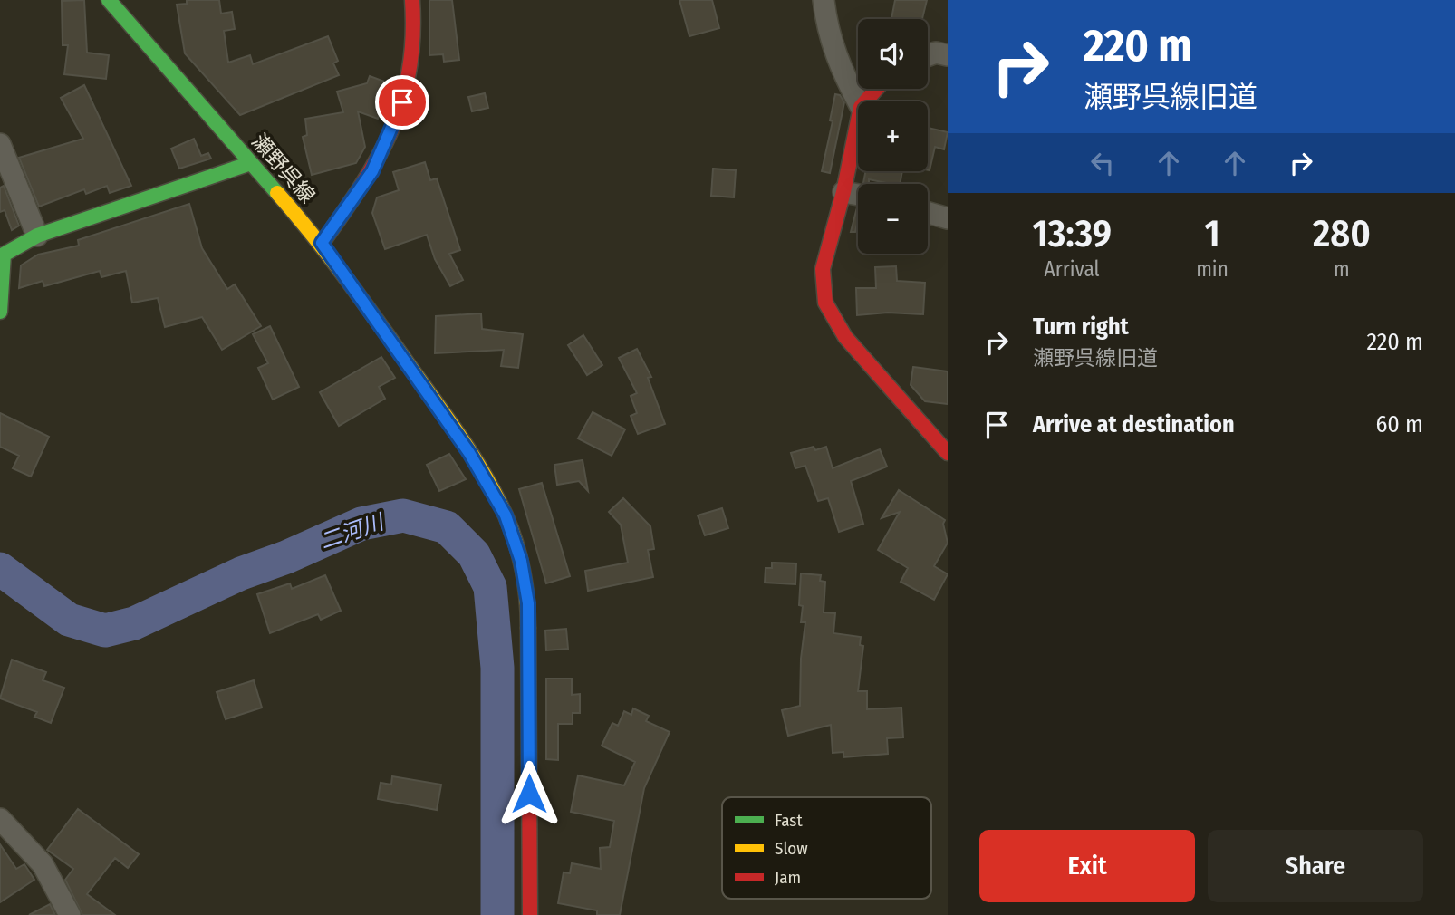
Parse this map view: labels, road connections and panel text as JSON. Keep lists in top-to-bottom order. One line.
{"streets":{"main road":["瀬野呉線"]},"water":["二河川"],"legend":["Fast","Slow","Jam"],"page":{"turn":["220 m","瀬野呉線旧道"],"map_buttons":["+","−"],"eta":["13:39","Arrival","1","min","280","m"],"list":[{"name":"Turn right","note":"瀬野呉線旧道","value":"220 m"},{"name":"Arrive at destination","value":"60 m"}],"buttons":["Exit","Share"]}}
